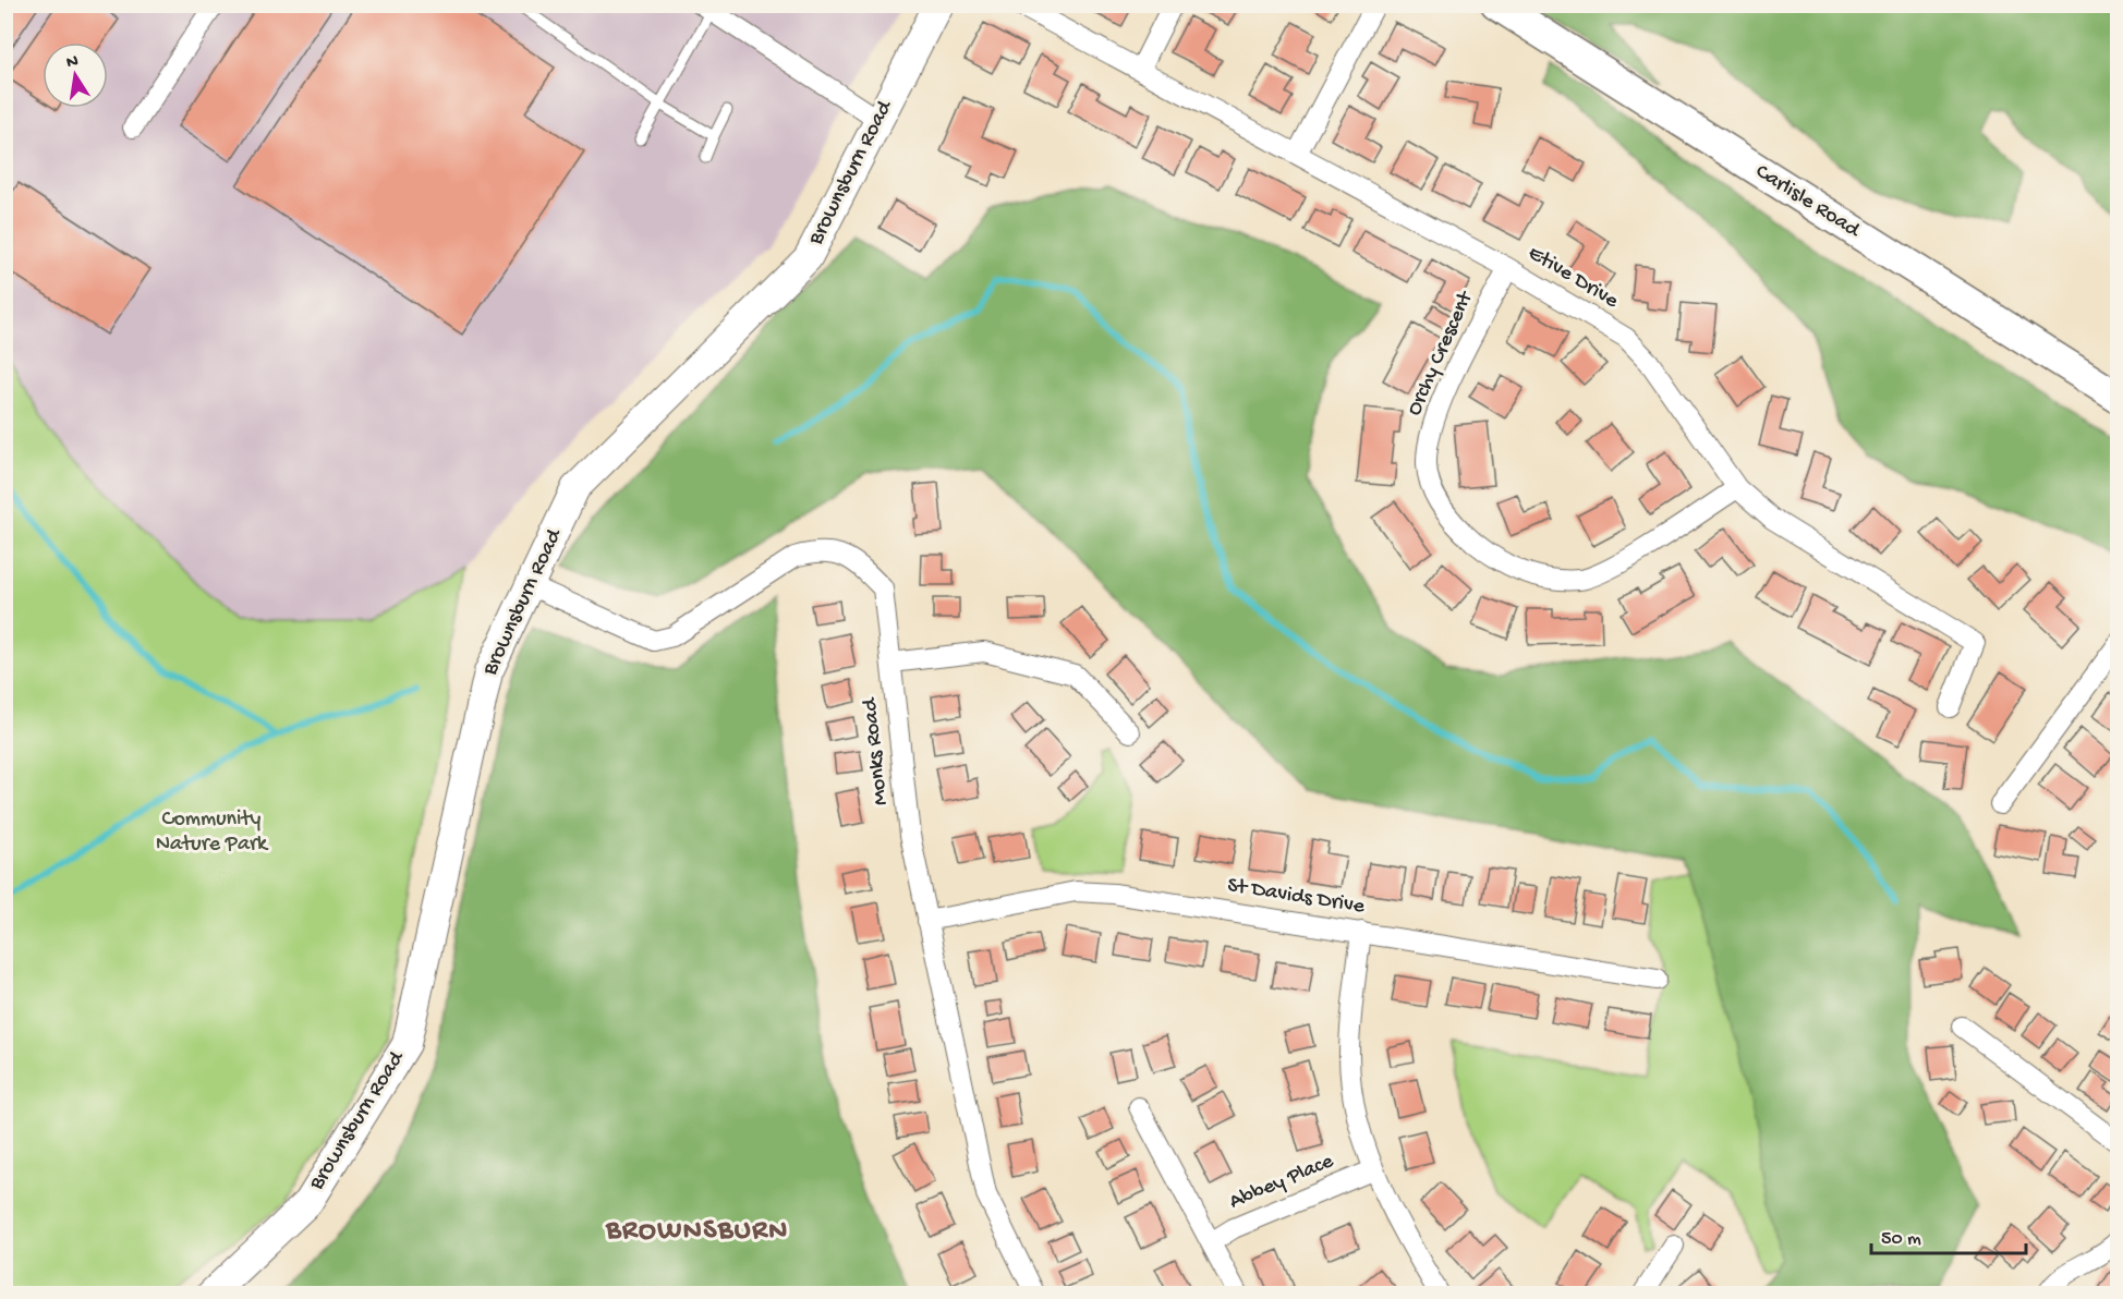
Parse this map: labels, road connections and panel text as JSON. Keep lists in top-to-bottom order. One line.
{"streets":{"main road":["Brownsburn Road","Carlisle Road"],"street":["Etive Drive","Orchy Crescent","Monks Road","St Davids Drive","Abbey Place"]},"crossings":[["Brownsburn Road","Monks Road"],["Etive Drive","Orchy Crescent"],["Monks Road","St Davids Drive"]],"districts":["BROWNSBURN"],"parks":["Community Nature Park"],"scale_bar":"50 m","north":"top"}
